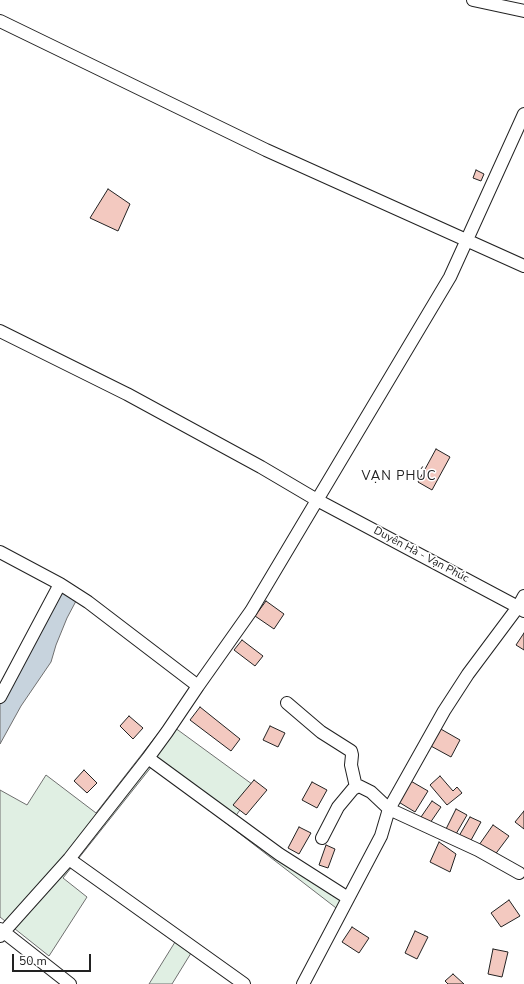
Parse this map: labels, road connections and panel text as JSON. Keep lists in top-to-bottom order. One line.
{"streets":{"street":["Duyên Hà - Vạn Phúc"]},"districts":["VẠN PHÚC"],"scale_bar":"50 m"}
